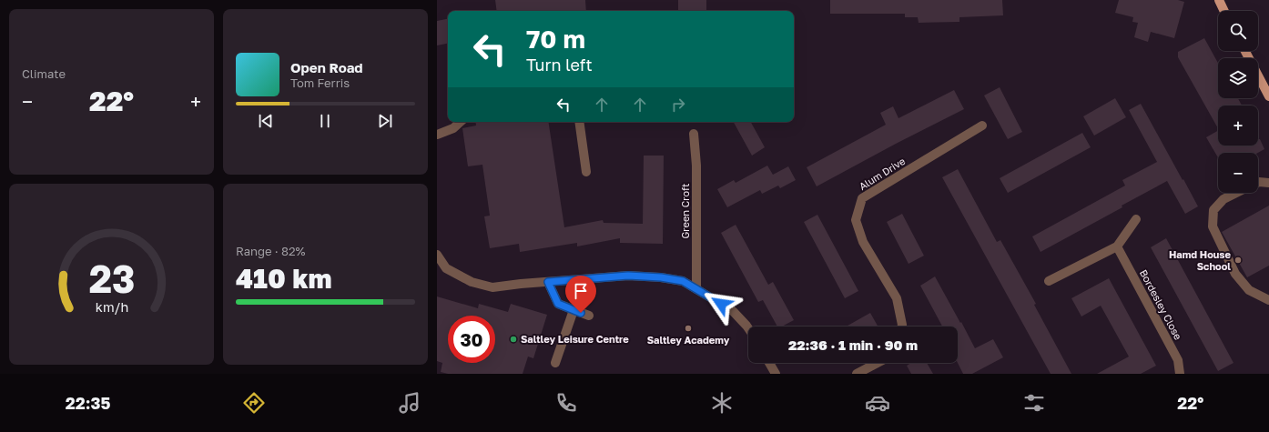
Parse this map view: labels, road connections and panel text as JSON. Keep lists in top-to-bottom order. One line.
{"streets":{"street":["Alum Drive","Green Croft","Bordesley Close"]},"places":["Hamd House School","Saltley Academy","Saltley Leisure Centre"],"page":{"tile":["Climate",["Range · 82%","410 km"]],"map_buttons":["+","−"],"turn":["70 m","Turn left"],"song":["Open Road","Tom Ferris"],"heat":["−","22°","+"],"limit":"30","trip":"22:36 · 1 min · 90 m","tabs":["22:35","22°"],"gauge":["23","km/h"]}}
